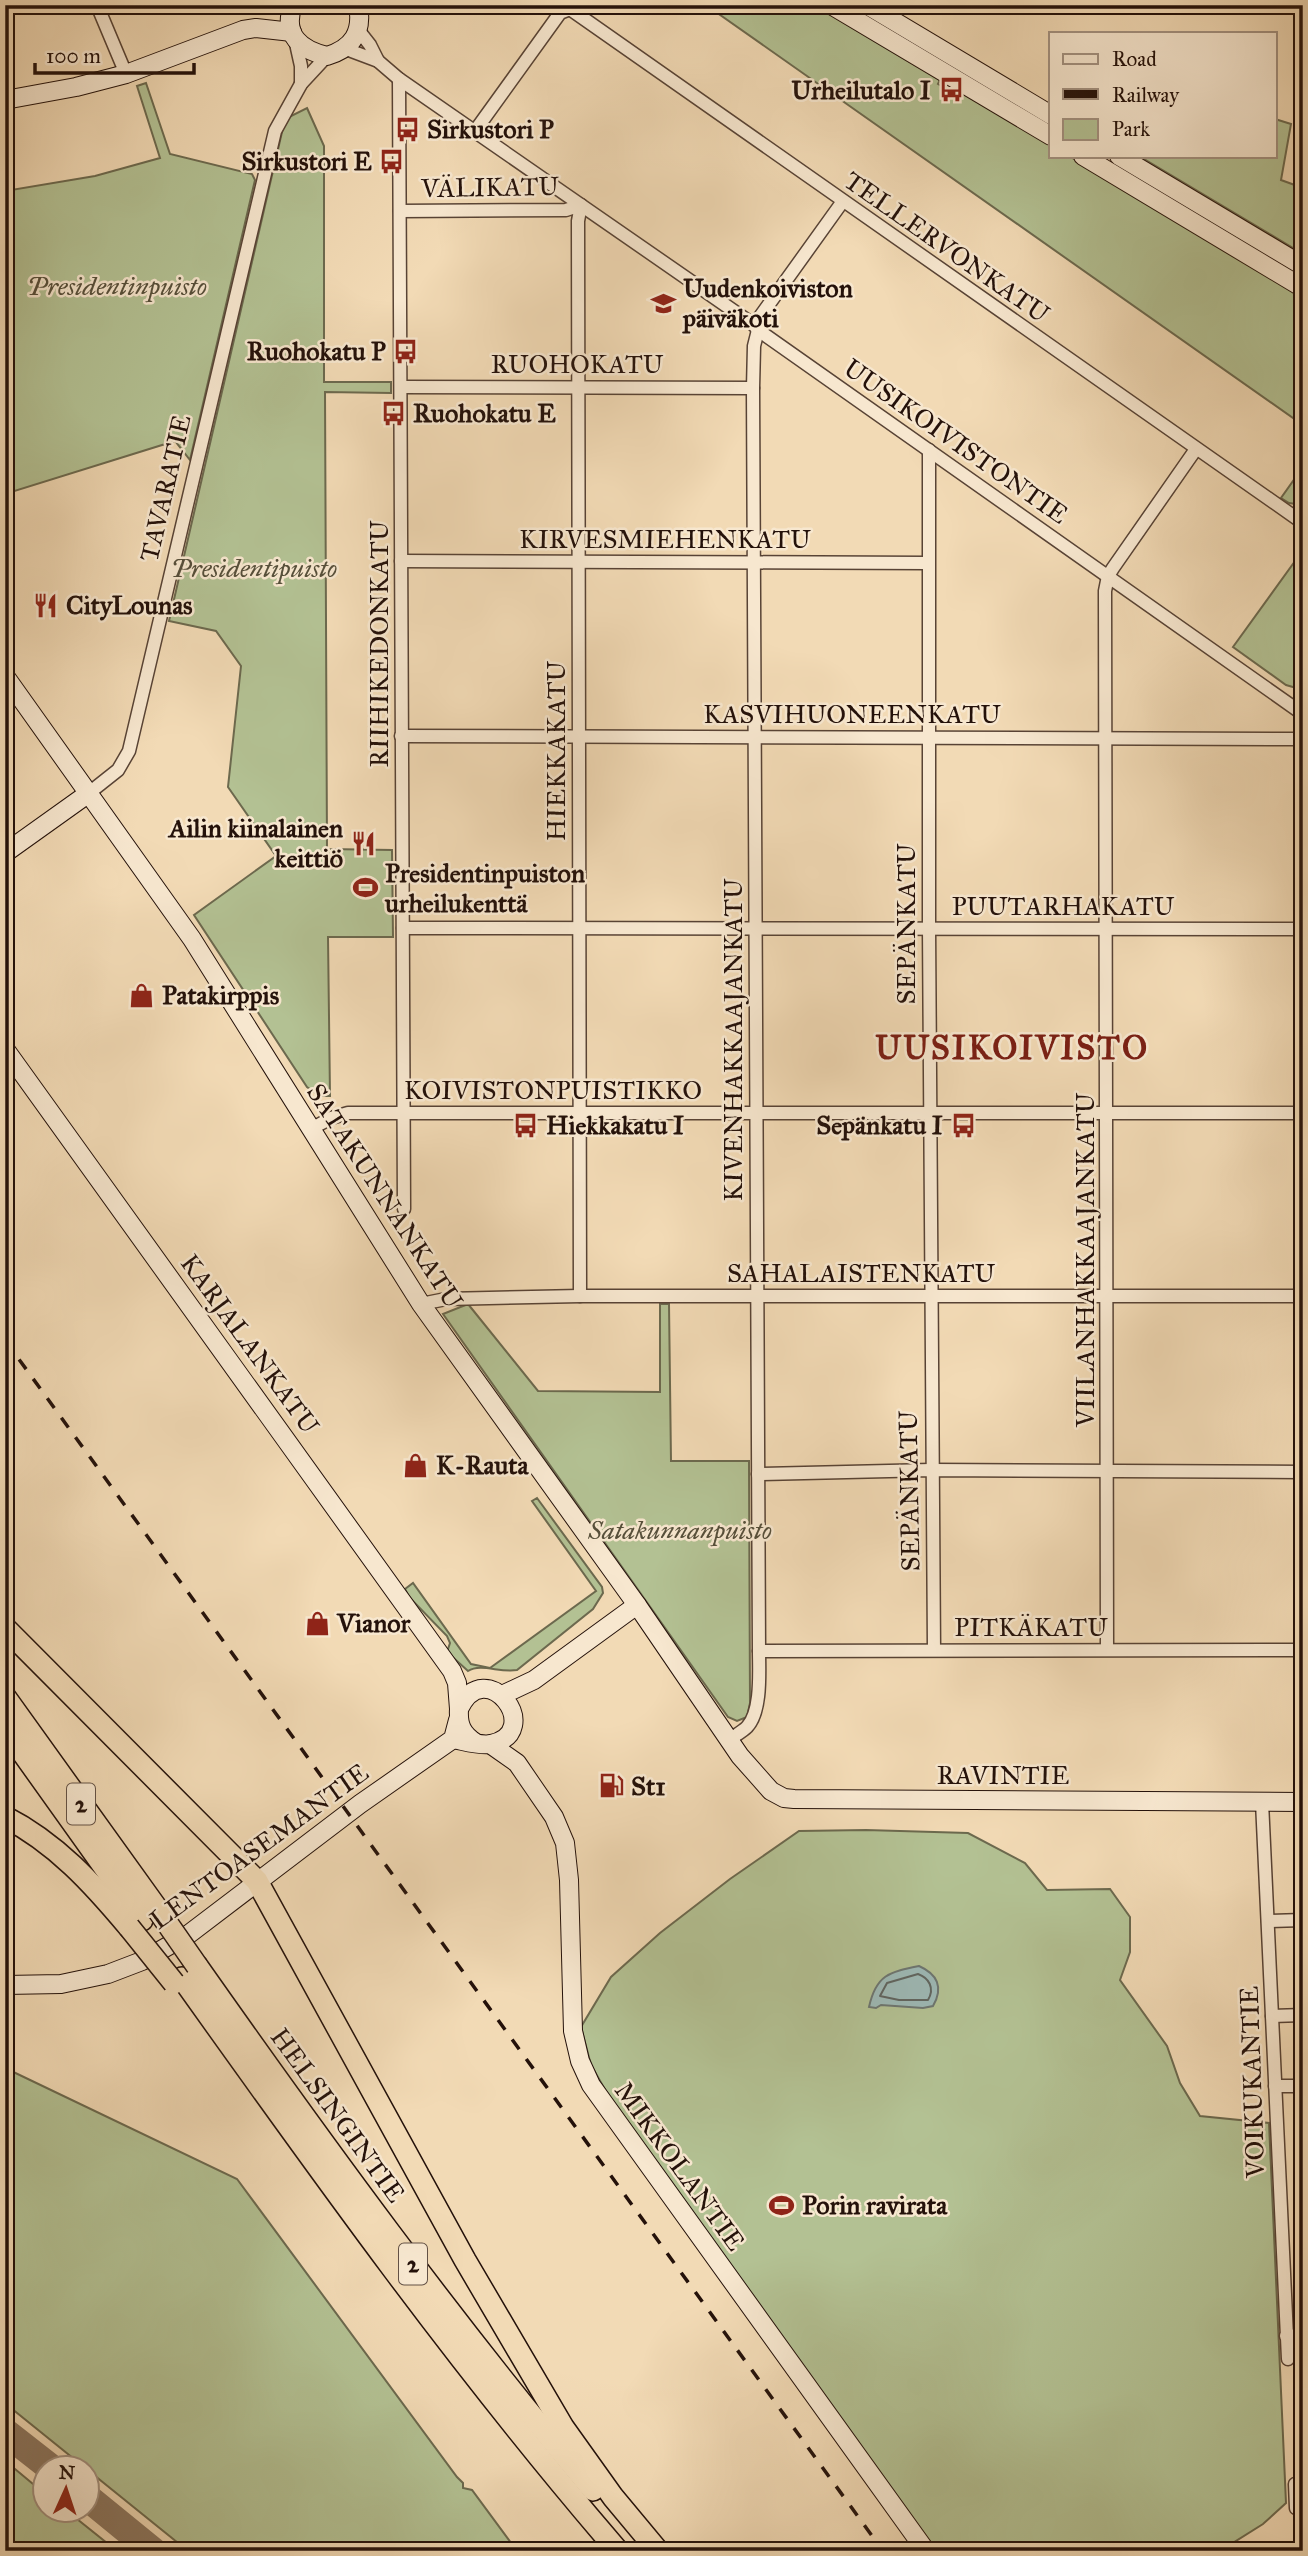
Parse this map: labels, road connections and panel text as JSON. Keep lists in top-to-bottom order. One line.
{"streets":{"highway":["2","HELSINGINTIE"],"main road":["TAVARATIE","SATAKUNNANKATU","KARJALANKATU","RAVINTIE","LENTOASEMANTIE","MIKKOLANTIE"],"street":["VÄLIKATU","TELLERVONKATU","RUOHOKATU","UUSIKOIVISTONTIE","KIRVESMIEHENKATU","RIIHIKEDONKATU","KASVIHUONEENKATU","HIEKKAKATU","PUUTARHAKATU","SEPÄNKATU","KIVENHAKKAAJANKATU","KOIVISTONPUISTIKKO","VIILANHAKKAAJANKATU","SAHALAISTENKATU","PITKÄKATU","VOIKUKANTIE"]},"crossings":[["VÄLIKATU","UUSIKOIVISTONTIE"],["VÄLIKATU","RIIHIKEDONKATU"],["VÄLIKATU","HIEKKAKATU"],["TELLERVONKATU","UUSIKOIVISTONTIE"],["RUOHOKATU","RIIHIKEDONKATU"],["RUOHOKATU","HIEKKAKATU"],["RUOHOKATU","KIVENHAKKAAJANKATU"],["UUSIKOIVISTONTIE","RIIHIKEDONKATU"],["UUSIKOIVISTONTIE","HIEKKAKATU"],["UUSIKOIVISTONTIE","SEPÄNKATU"],["UUSIKOIVISTONTIE","KIVENHAKKAAJANKATU"],["UUSIKOIVISTONTIE","VIILANHAKKAAJANKATU"],["TAVARATIE","SATAKUNNANKATU"],["KIRVESMIEHENKATU","RIIHIKEDONKATU"],["KIRVESMIEHENKATU","HIEKKAKATU"],["KIRVESMIEHENKATU","SEPÄNKATU"],["KIRVESMIEHENKATU","KIVENHAKKAAJANKATU"],["RIIHIKEDONKATU","KASVIHUONEENKATU"],["RIIHIKEDONKATU","PUUTARHAKATU"],["RIIHIKEDONKATU","KOIVISTONPUISTIKKO"],["KASVIHUONEENKATU","HIEKKAKATU"],["KASVIHUONEENKATU","SEPÄNKATU"],["KASVIHUONEENKATU","KIVENHAKKAAJANKATU"],["KASVIHUONEENKATU","VIILANHAKKAAJANKATU"],["HIEKKAKATU","PUUTARHAKATU"],["HIEKKAKATU","KOIVISTONPUISTIKKO"],["HIEKKAKATU","SAHALAISTENKATU"],["PUUTARHAKATU","SEPÄNKATU"],["PUUTARHAKATU","KIVENHAKKAAJANKATU"],["PUUTARHAKATU","VIILANHAKKAAJANKATU"],["SEPÄNKATU","KOIVISTONPUISTIKKO"],["SEPÄNKATU","SAHALAISTENKATU"],["SEPÄNKATU","PITKÄKATU"],["KIVENHAKKAAJANKATU","KOIVISTONPUISTIKKO"],["KIVENHAKKAAJANKATU","SATAKUNNANKATU"],["KIVENHAKKAAJANKATU","SAHALAISTENKATU"],["KIVENHAKKAAJANKATU","PITKÄKATU"],["KIVENHAKKAAJANKATU","RAVINTIE"],["KOIVISTONPUISTIKKO","SATAKUNNANKATU"],["KOIVISTONPUISTIKKO","VIILANHAKKAAJANKATU"],["SATAKUNNANKATU","SAHALAISTENKATU"],["SATAKUNNANKATU","RAVINTIE"],["VIILANHAKKAAJANKATU","SAHALAISTENKATU"],["VIILANHAKKAAJANKATU","PITKÄKATU"],["RAVINTIE","VOIKUKANTIE"]],"districts":["UUSIKOIVISTO"],"parks":["Presidentinpuisto","Presidentipuisto","Satakunnanpuisto"],"places":{"bus stop":["Urheilutalo I","Sirkustori P","Sirkustori E","Ruohokatu P","Ruohokatu E","Hiekkakatu I","Sepänkatu I"],"school or university":["Uudenkoiviston päiväkoti"],"restaurant":["CityLounas","Ailin kiinalainen keittiö"],"sports":["Presidentinpuiston urheilukenttä","Porin ravirata"],"shop":["Patakirppis","K-Rauta","Vianor"],"fuel station":["St1"]},"legend":["Road","Railway","Park"],"scale_bar":"100 m","north":"top"}
